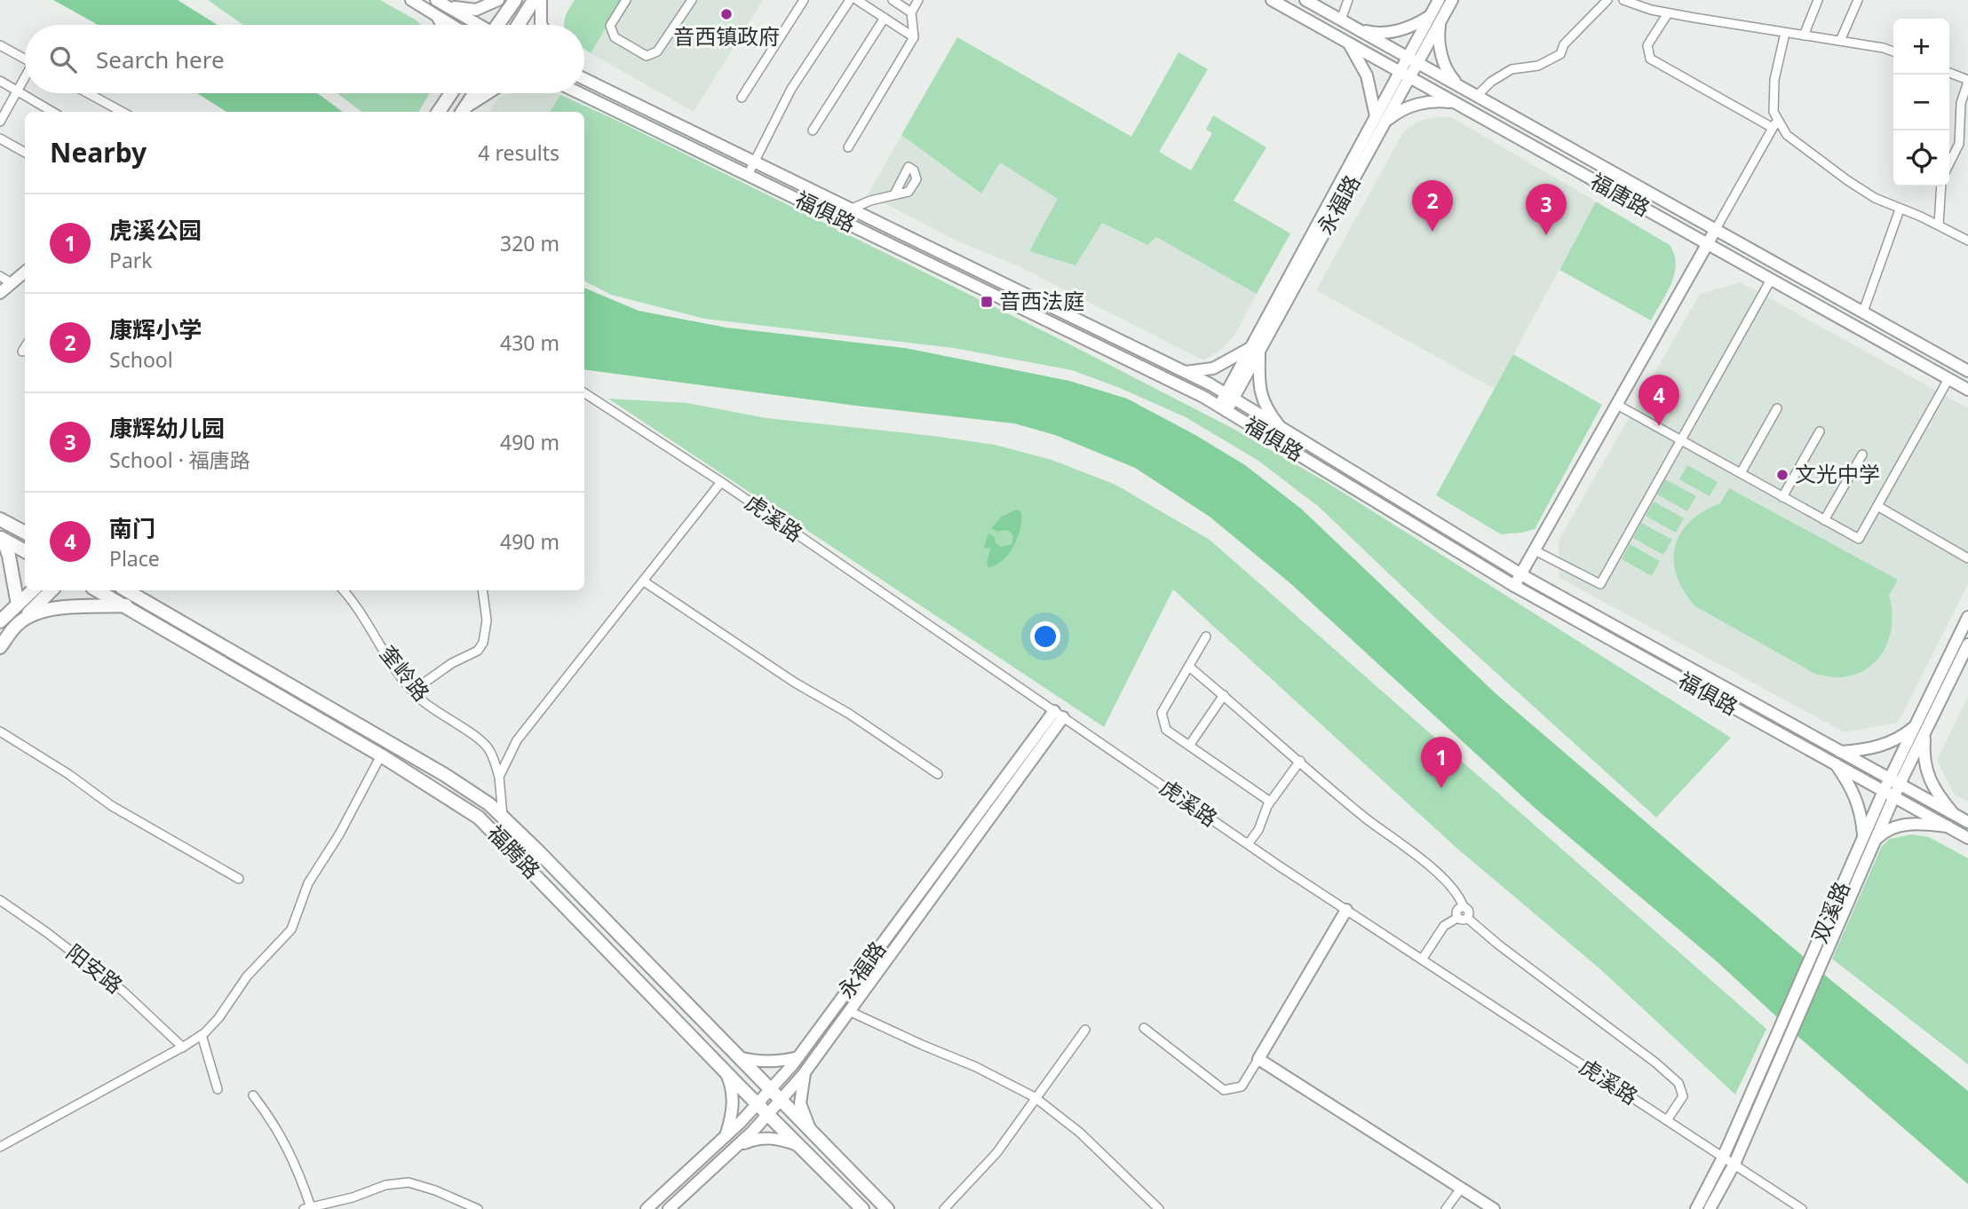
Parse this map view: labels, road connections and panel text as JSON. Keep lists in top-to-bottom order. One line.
{"streets":{"main road":["福腾路"],"street":["福唐路","永福路","福俱路","虎溪路","奎岭路","双溪路","阳安路"]},"crossings":[["福唐路","永福路"],["永福路","福俱路"],["永福路","虎溪路"],["永福路","福腾路"],["福俱路","双溪路"],["虎溪路","双溪路"],["奎岭路","福腾路"]],"places":{"other":["音西镇政府","文光中学"],"transit":["音西法庭"]},"page":{"map_buttons":["+","−"],"search":"Search here","heading":["Nearby","4 results"],"pins":["2","3","4","1"],"list":[{"mark":"1","name":"虎溪公园","note":"Park","value":"320 m"},{"mark":"2","name":"康辉小学","note":"School","value":"430 m"},{"mark":"3","name":"康辉幼儿园","note":"School · 福唐路","value":"490 m"},{"mark":"4","name":"南门","note":"Place","value":"490 m"}]}}
